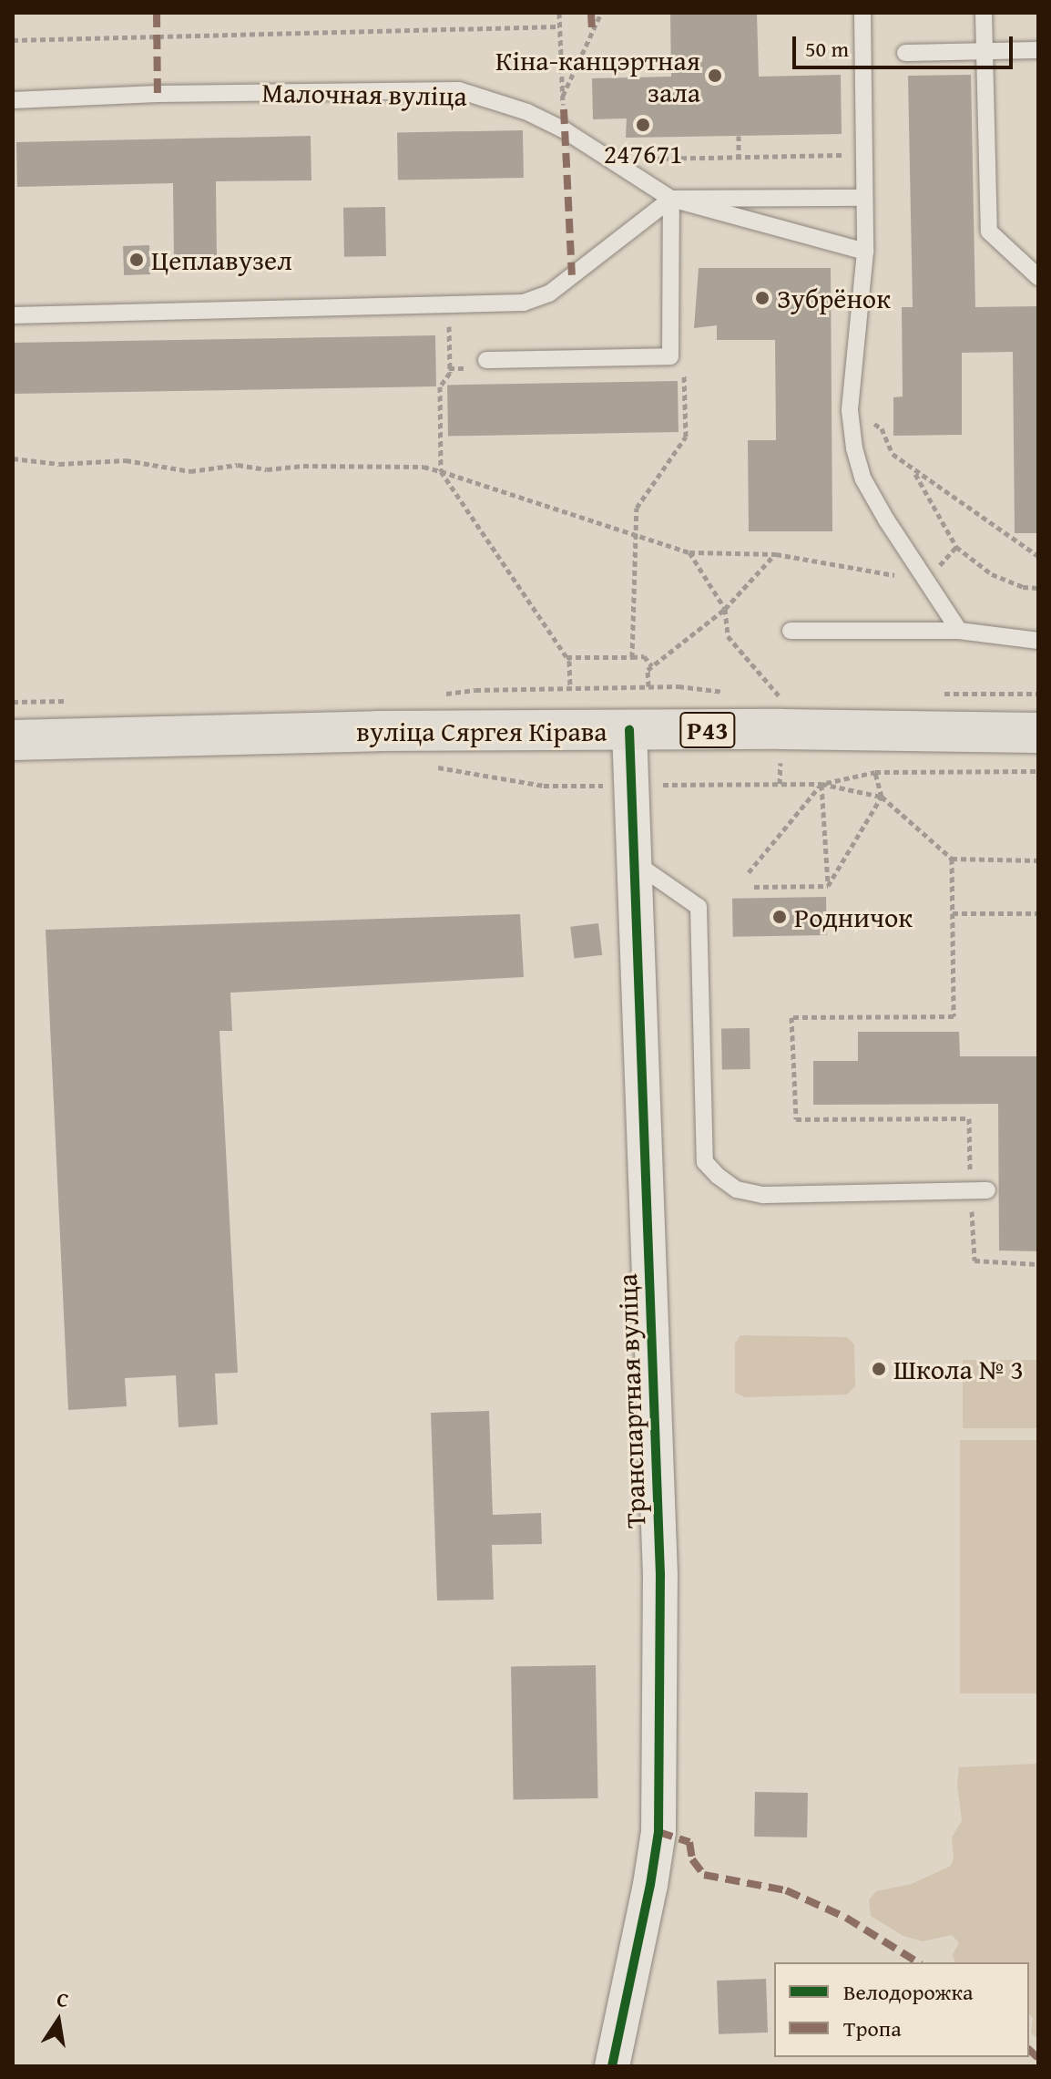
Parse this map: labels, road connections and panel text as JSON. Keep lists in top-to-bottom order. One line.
{"streets":{"main road":["Р43","вуліца Сяргея Кірава"],"street":["Транспартная вуліца"],"lane":["Малочная вуліца"]},"crossings":[["вуліца Сяргея Кірава","Транспартная вуліца"]],"places":["Кіна-канцэртная зала","247671","Цеплавузел","Зубрёнок","Родничок","Школа № 3"],"legend":["Велодорожка","Тропа"],"scale_bar":"50 m","north":"top"}
